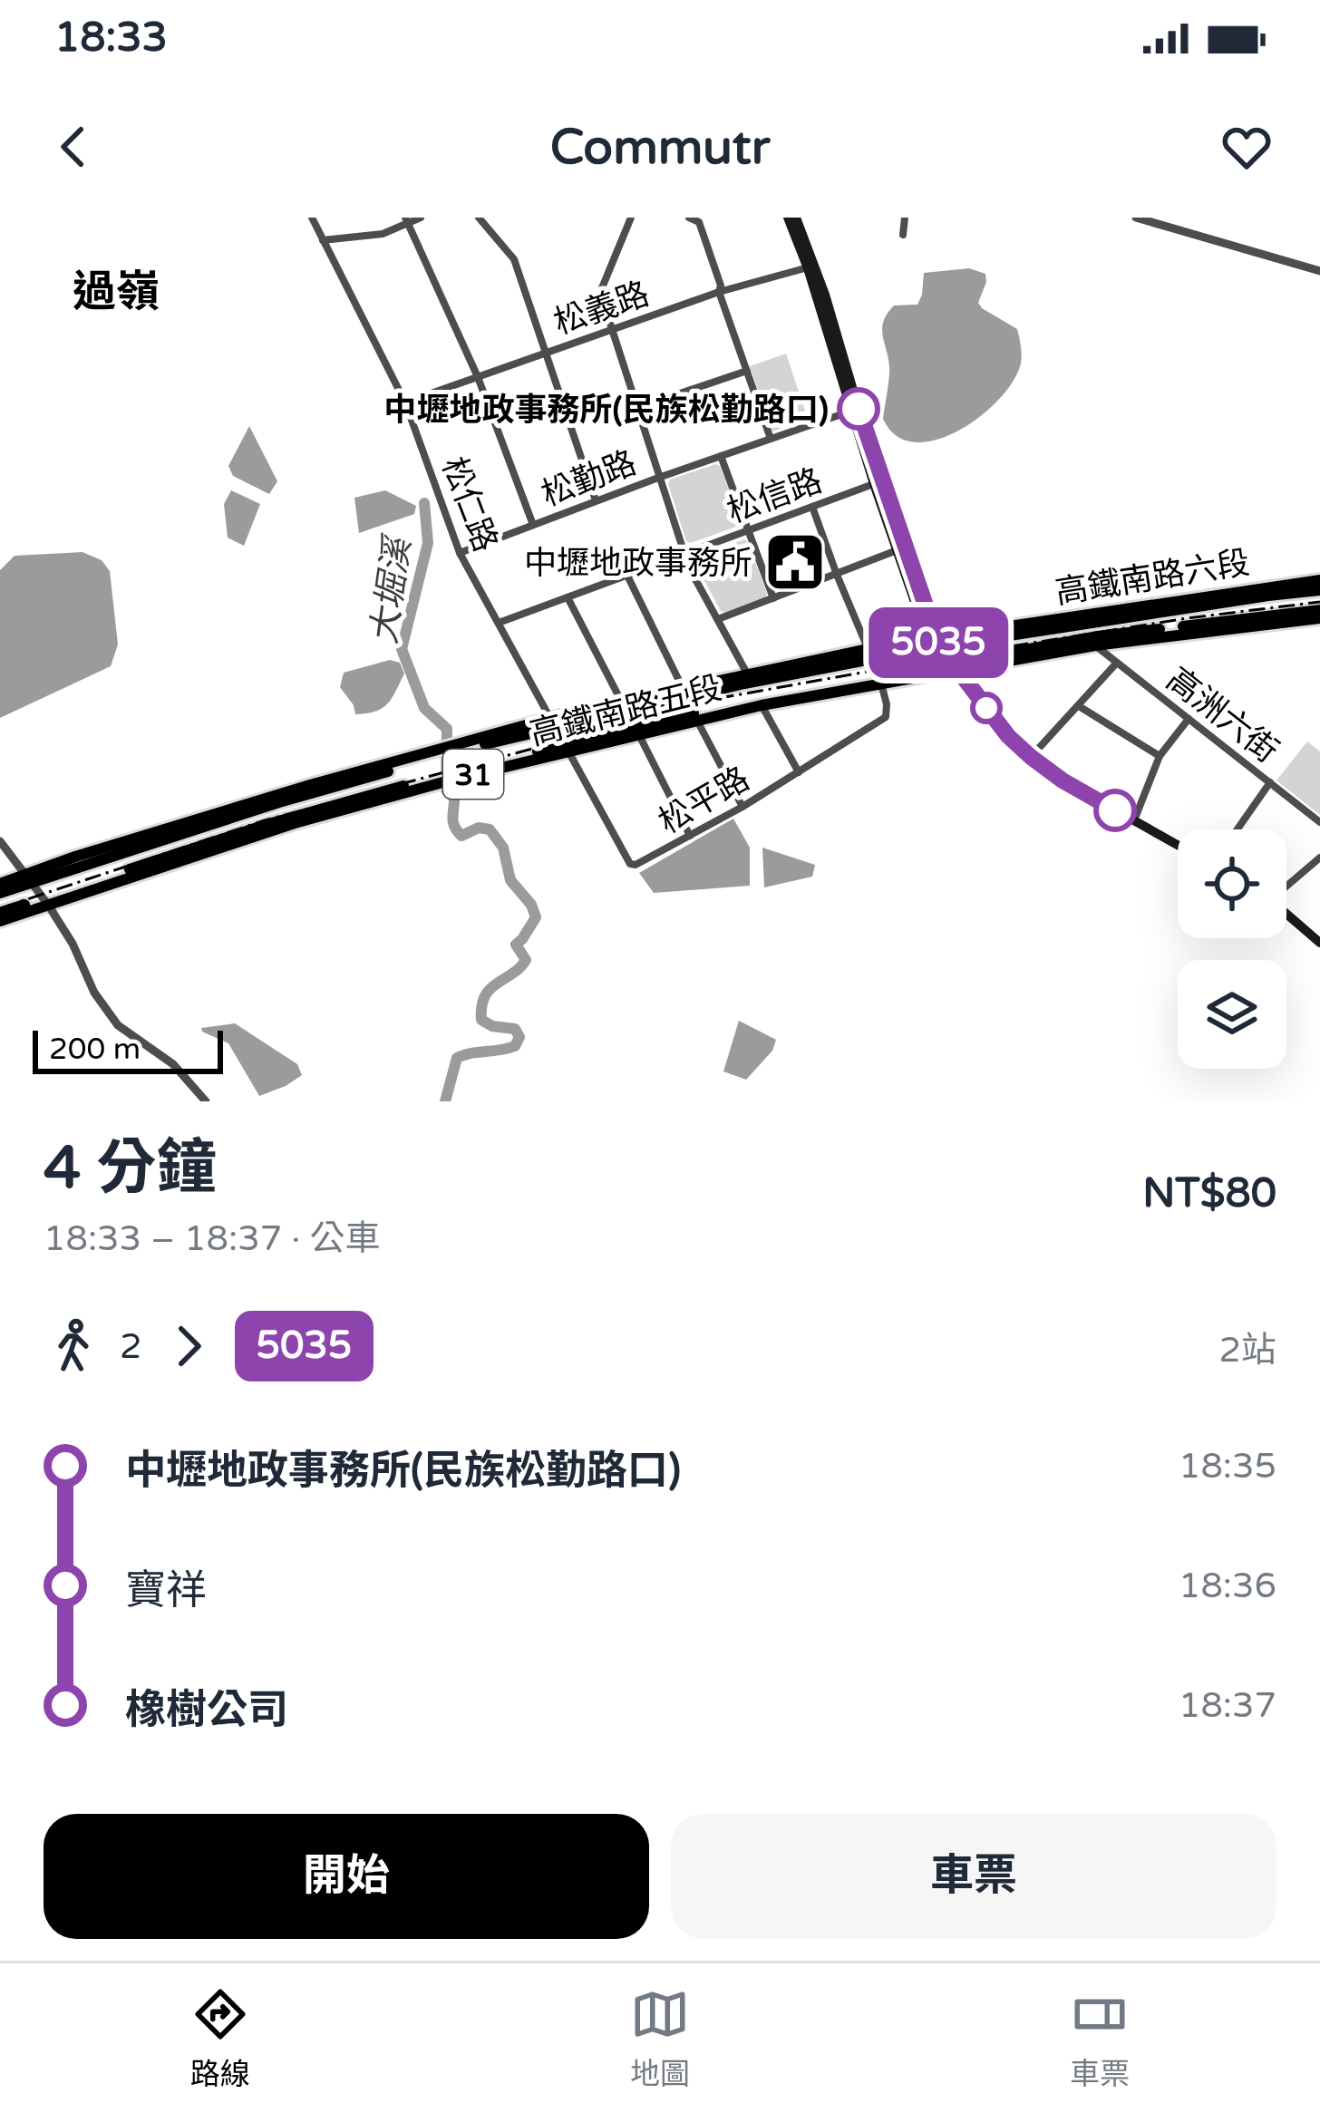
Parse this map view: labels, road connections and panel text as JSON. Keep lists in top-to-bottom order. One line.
{"streets":{"main road":["高鐵南路六段","高鐵南路五段","31"],"street":["松義路","松勤路","松信路","松仁路","高洲六街","松平路"]},"crossings":[["松義路","松仁路"],["松勤路","松仁路"],["松信路","松仁路"],["松仁路","高鐵南路五段"],["松仁路","松平路"],["高鐵南路六段","高鐵南路五段"],["高鐵南路六段","高洲六街"],["高鐵南路五段","松平路"]],"districts":["過嶺"],"water":["大堀溪"],"places":{"other":["中壢地政事務所(民族松勤路口)"],"public building":["中壢地政事務所"]},"lines":["bus line 5035"],"scale_bar":"200 m","page":{"status":"18:33","header":"Commutr","on_map":"5035","scale":"200 m","heading":["4 分鐘","18:33 – 18:37 · 公車","NT$80"],"legs":["2","5035","2站"],"list":[{"name":"中壢地政事務所(民族松勤路口)","value":"18:35"},{"name":"寶祥","value":"18:36"},{"name":"橡樹公司","value":"18:37"}],"buttons":["開始","車票"],"tabs":["路線","地圖","車票"]}}
